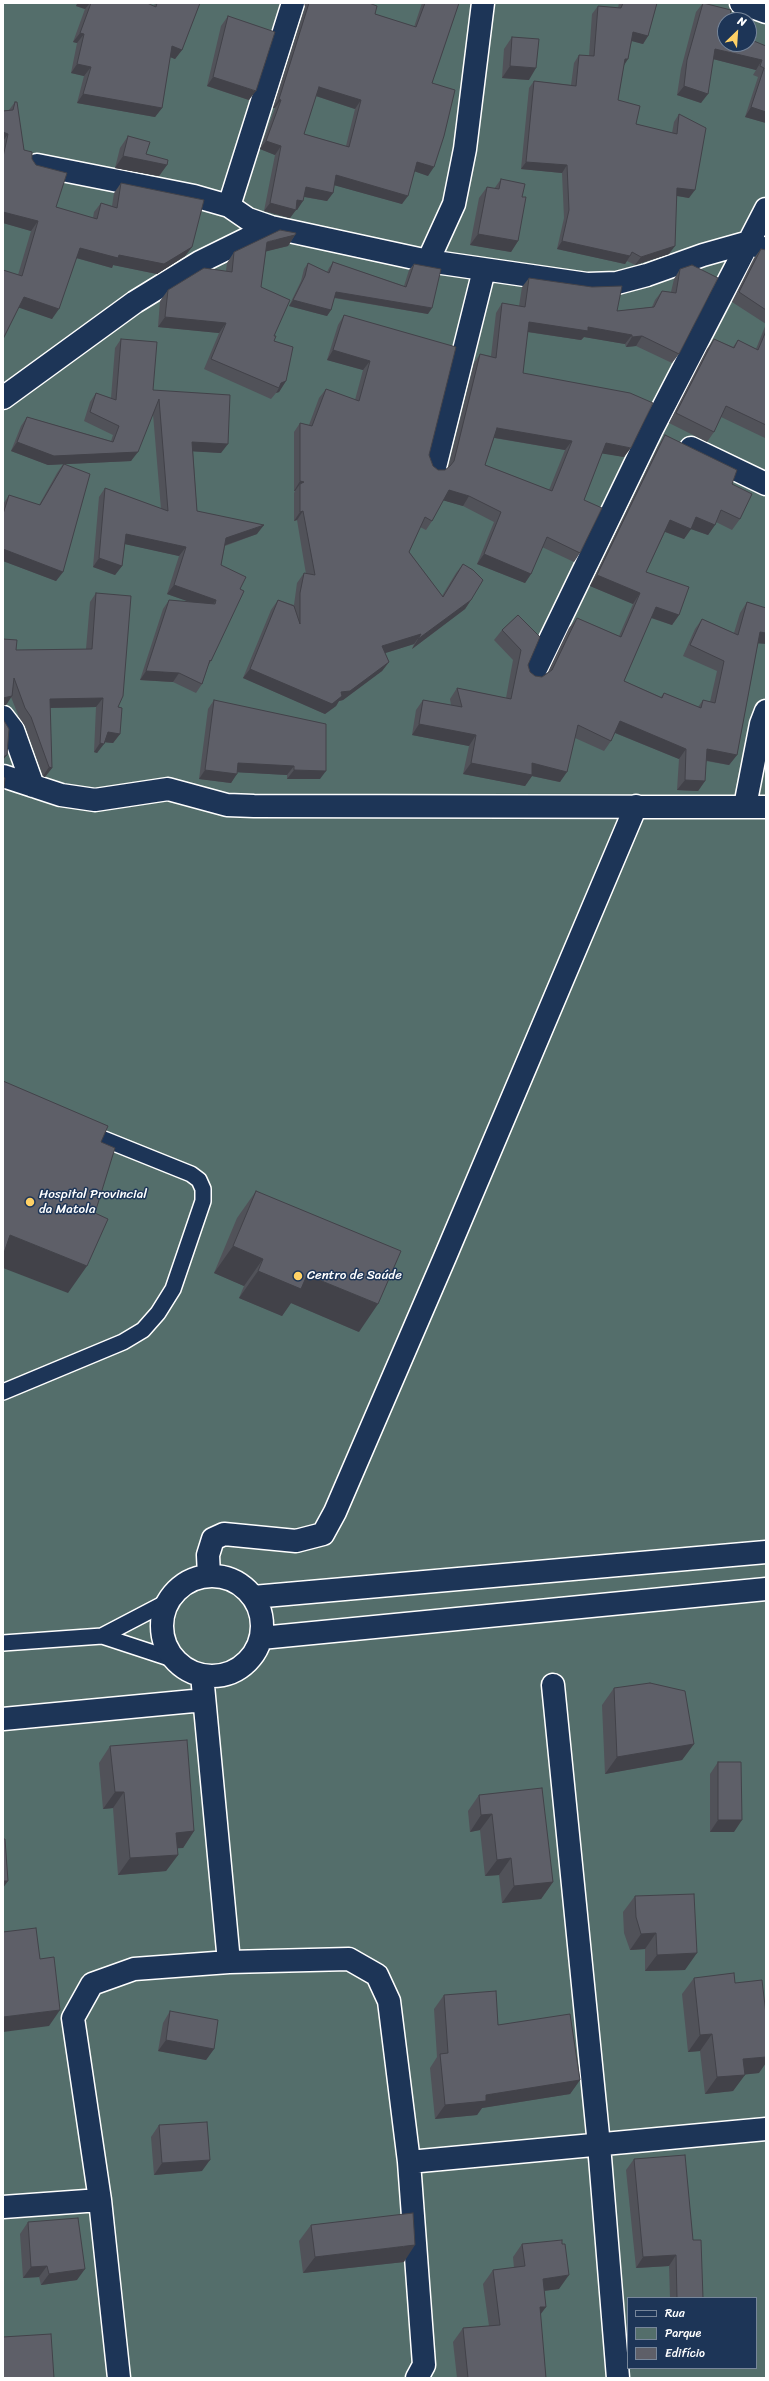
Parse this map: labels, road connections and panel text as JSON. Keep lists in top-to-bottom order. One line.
{"places":["Hospital Provincial da Matola","Centro de Saúde"],"legend":["Rua","Parque","Edifício"],"north":"top right"}
